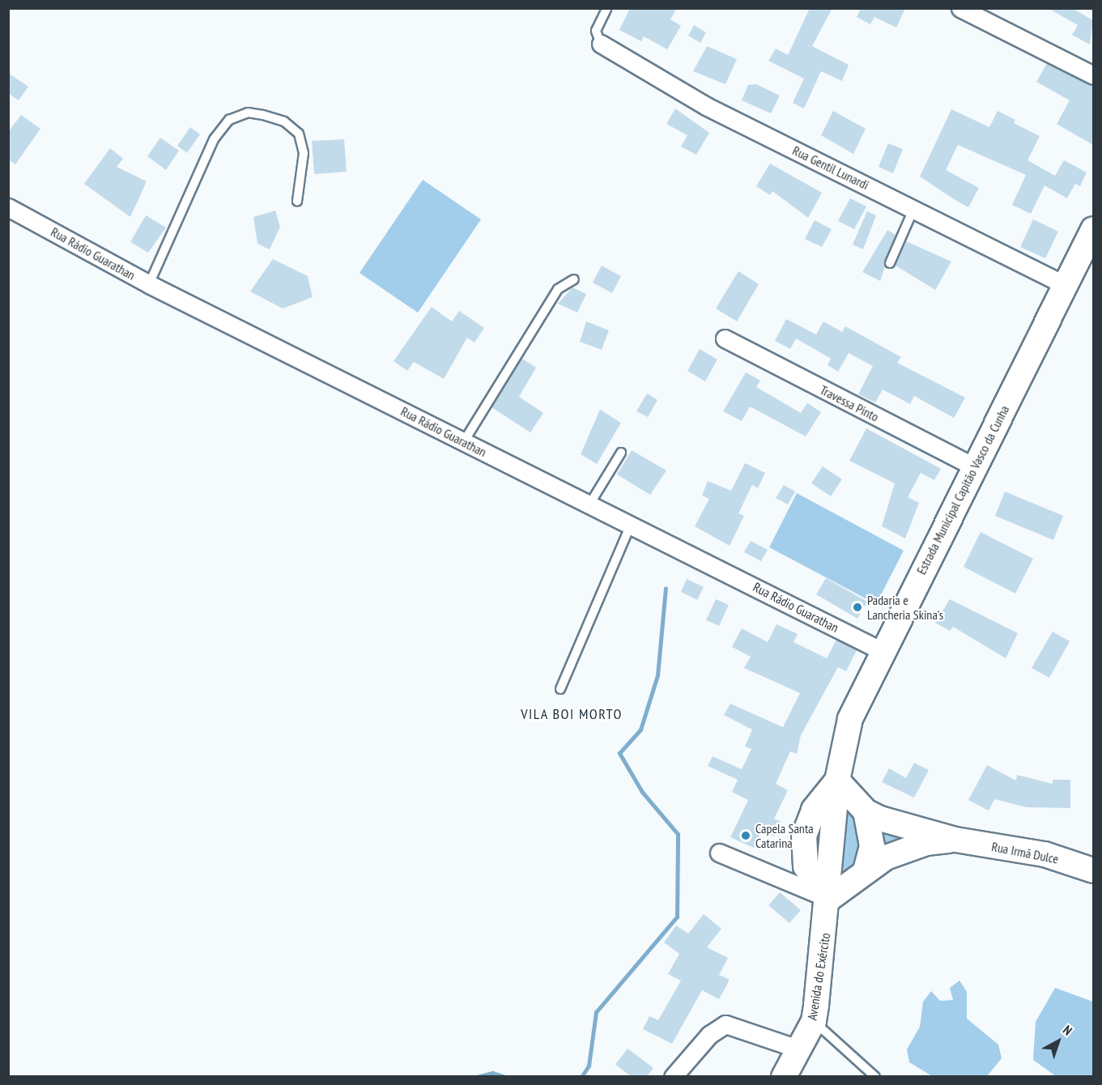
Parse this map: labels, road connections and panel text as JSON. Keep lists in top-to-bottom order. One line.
{"streets":{"street":["Rua Gentil Lunardi","Rua Rádio Guarathan","Travessa Pinto","Estrada Municipal Capitão Vasco da Cunha","Rua Irmã Dulce","Avenida do Exército"]},"crossings":[["Rua Gentil Lunardi","Estrada Municipal Capitão Vasco da Cunha"],["Rua Rádio Guarathan","Estrada Municipal Capitão Vasco da Cunha"],["Travessa Pinto","Estrada Municipal Capitão Vasco da Cunha"],["Estrada Municipal Capitão Vasco da Cunha","Rua Irmã Dulce"],["Rua Irmã Dulce","Avenida do Exército"]],"districts":["VILA BOI MORTO"],"places":["Padaria e Lancheria Skina's","Capela Santa Catarina"],"north":"top right"}
